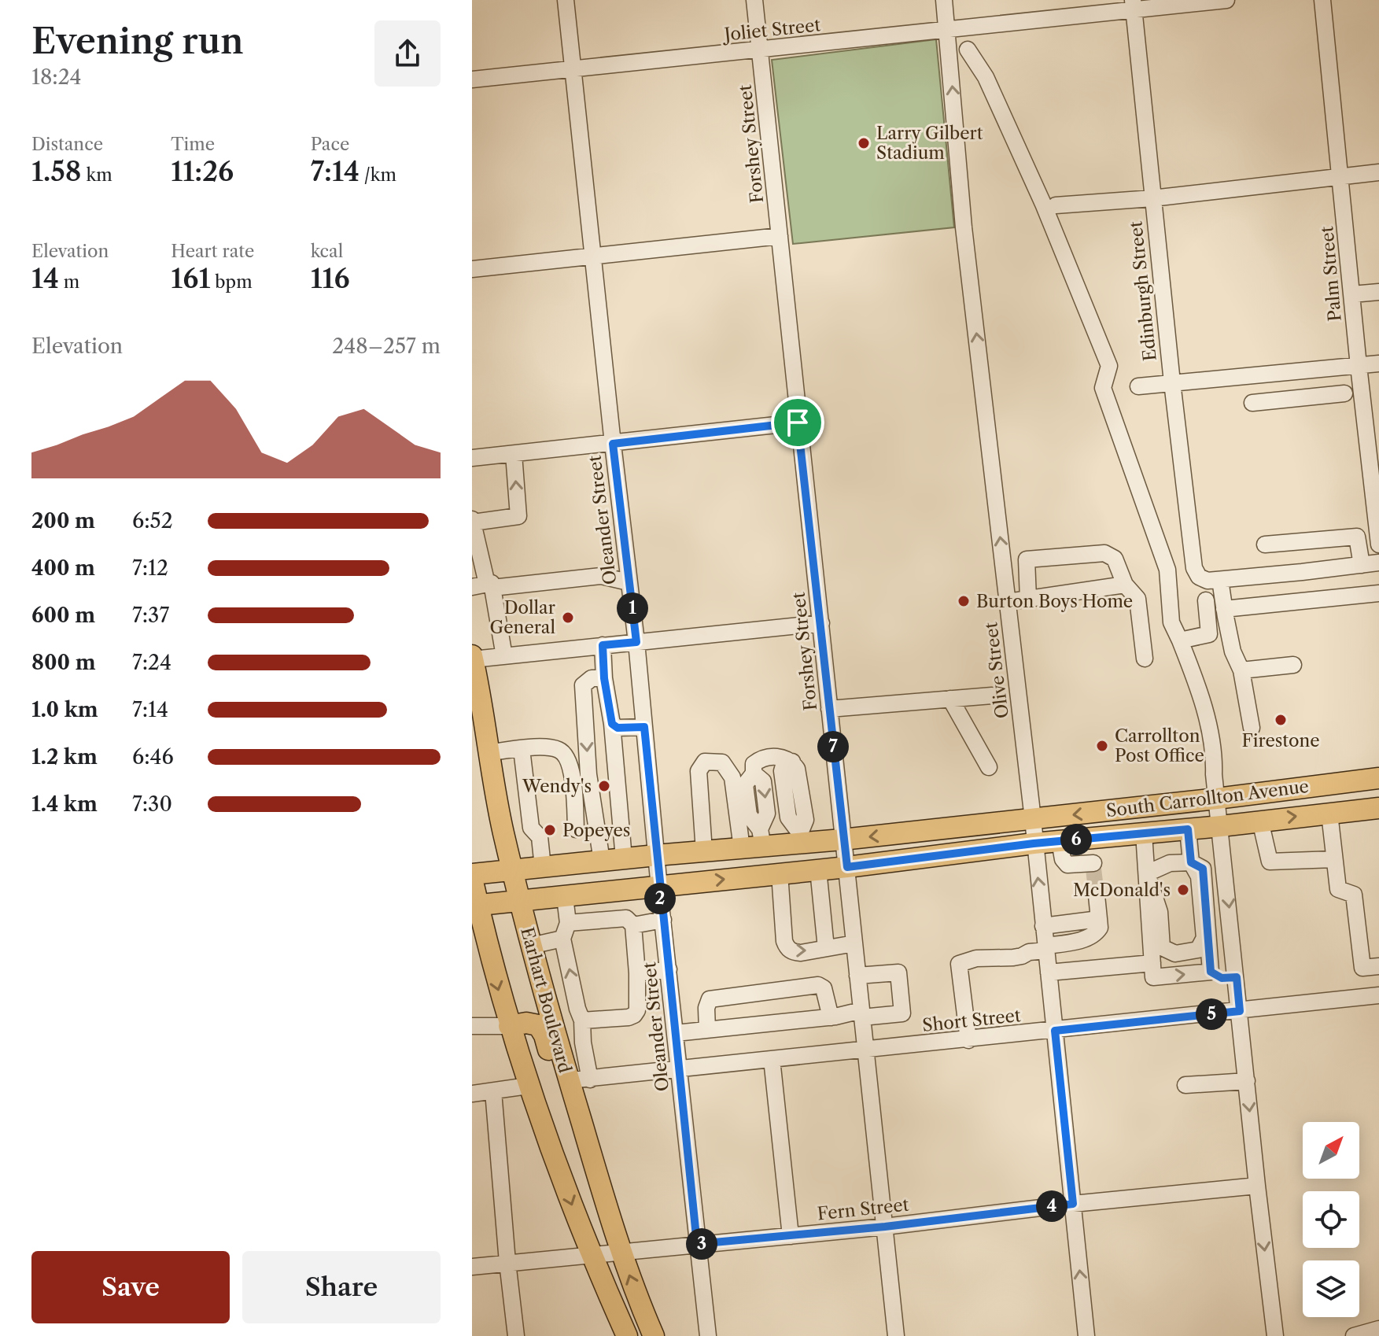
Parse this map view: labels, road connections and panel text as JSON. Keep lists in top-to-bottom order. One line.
{"streets":{"main road":["South Carrollton Avenue","Earhart Boulevard"],"street":["Joliet Street","Forshey Street","Palm Street","Edinburgh Street","Oleander Street","Olive Street","Short Street","Fern Street"]},"crossings":[["Joliet Street","Forshey Street"],["Joliet Street","Edinburgh Street"],["Joliet Street","Oleander Street"],["Joliet Street","Olive Street"],["Forshey Street","South Carrollton Avenue"],["Forshey Street","Short Street"],["Forshey Street","Fern Street"],["Oleander Street","South Carrollton Avenue"],["Oleander Street","Short Street"],["Oleander Street","Fern Street"],["Olive Street","South Carrollton Avenue"],["Olive Street","Short Street"],["Olive Street","Fern Street"],["South Carrollton Avenue","Earhart Boulevard"],["Earhart Boulevard","Short Street"],["Earhart Boulevard","Fern Street"]],"places":["Larry Gilbert Stadium","Burton Boys Home","Dollar General","Firestone","Carrollton Post Office","Wendy's","Popeyes","McDonald's"],"north":"top right","page":{"heading":["Evening run","18:24"],"stats":[["Distance","1.58 km"],["Time","11:26"],["Pace","7:14 /km"],["Elevation","14 m"],["Heart rate","161 bpm"],["kcal","116"]],"chart":["Elevation","248–257 m"],"list":[{"name":"200 m","note":"6:52"},{"name":"400 m","note":"7:12"},{"name":"600 m","note":"7:37"},{"name":"800 m","note":"7:24"},{"name":"1.0 km","note":"7:14"},{"name":"1.2 km","note":"6:46"},{"name":"1.4 km","note":"7:30"}],"pins":["1","7","6","2","5","4","3"],"buttons":["Save","Share"]}}
